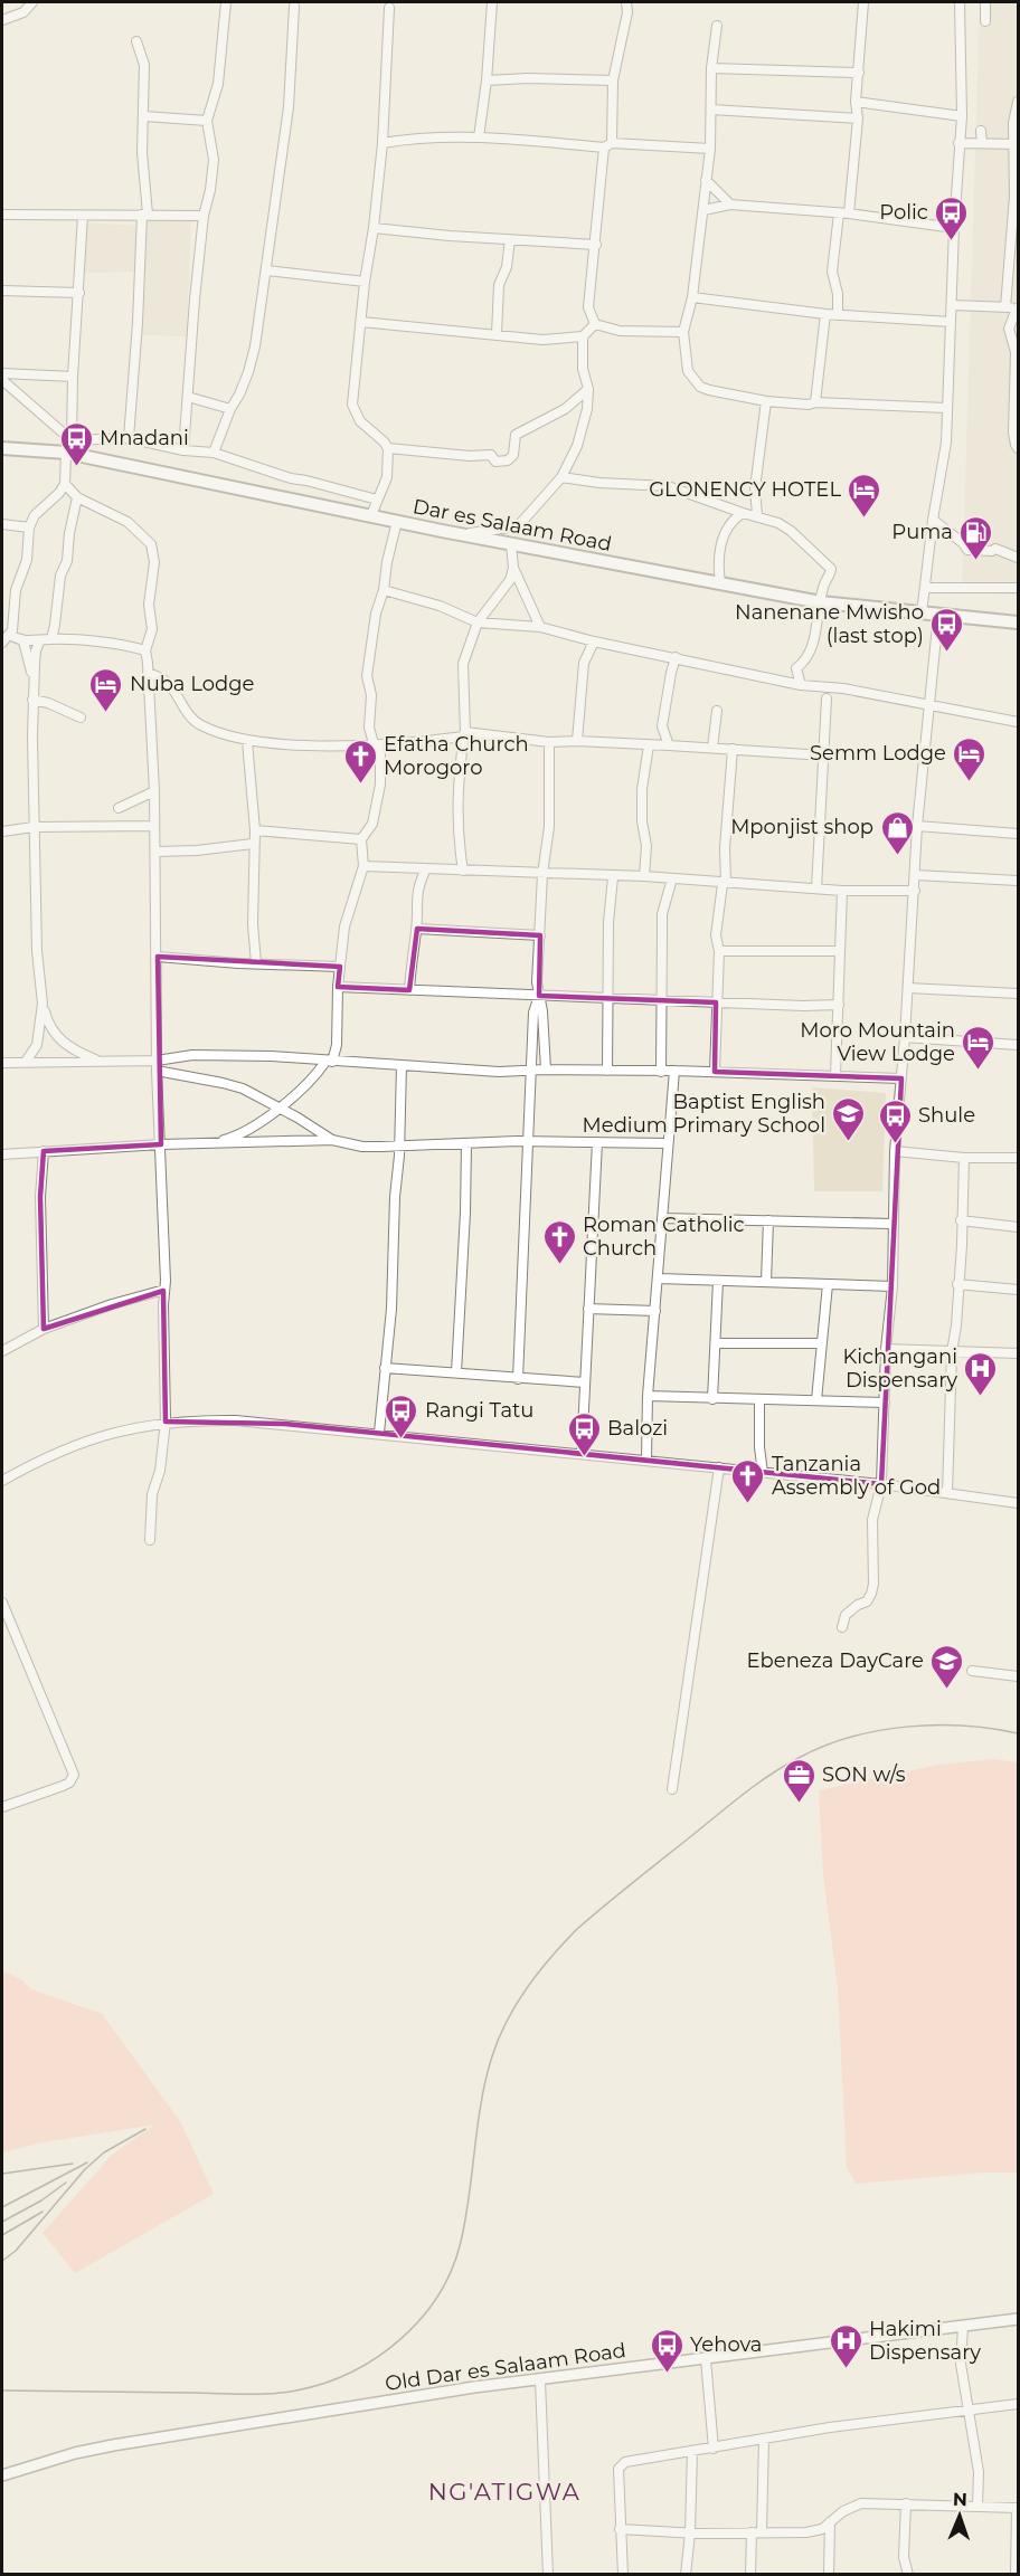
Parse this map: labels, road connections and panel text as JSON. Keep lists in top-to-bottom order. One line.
{"streets":{"highway":["Dar es Salaam Road"],"main road":["Old Dar es Salaam Road"]},"districts":["NG'ATIGWA"],"places":{"bus stop":["Polic","Mnadani","Nanenane Mwisho (last stop)","Shule","Rangi Tatu","Balozi","Yehova"],"hotel":["GLONENCY HOTEL","Nuba Lodge","Semm Lodge","Moro Mountain View Lodge"],"fuel station":["Puma"],"church":["Efatha Church Morogoro","Roman Catholic Church","Tanzania Assembly of God"],"shop":["Mponjist shop"],"school or university":["Baptist English Medium Primary School","Ebeneza DayCare"],"hospital":["Kichangani Dispensary","Hakimi Dispensary"],"office":["SON w/s"]},"north":"top"}
